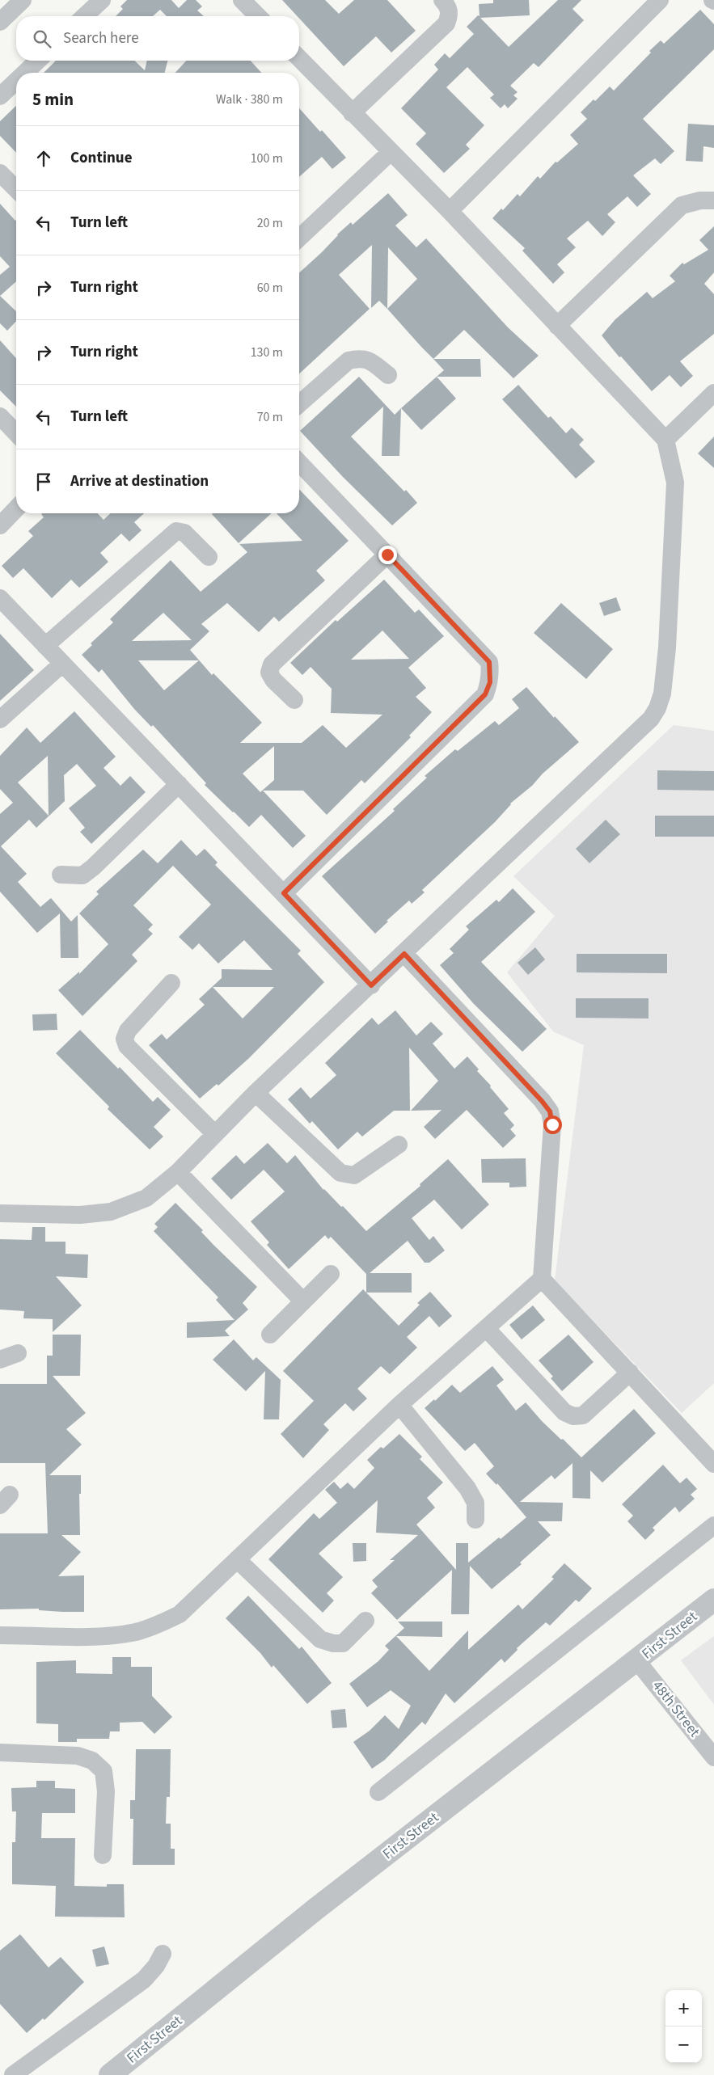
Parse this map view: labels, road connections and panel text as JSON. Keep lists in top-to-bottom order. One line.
{"streets":{"street":["First Street","48th Street"]},"crossings":[["First Street","48th Street"]],"page":{"search":"Search here","heading":["5 min","Walk · 380 m"],"list":[["Continue","100 m"],["Turn left","20 m"],["Turn right","60 m"],["Turn right","130 m"],["Turn left","70 m"],"Arrive at destination"],"map_buttons":["+","−"]}}
